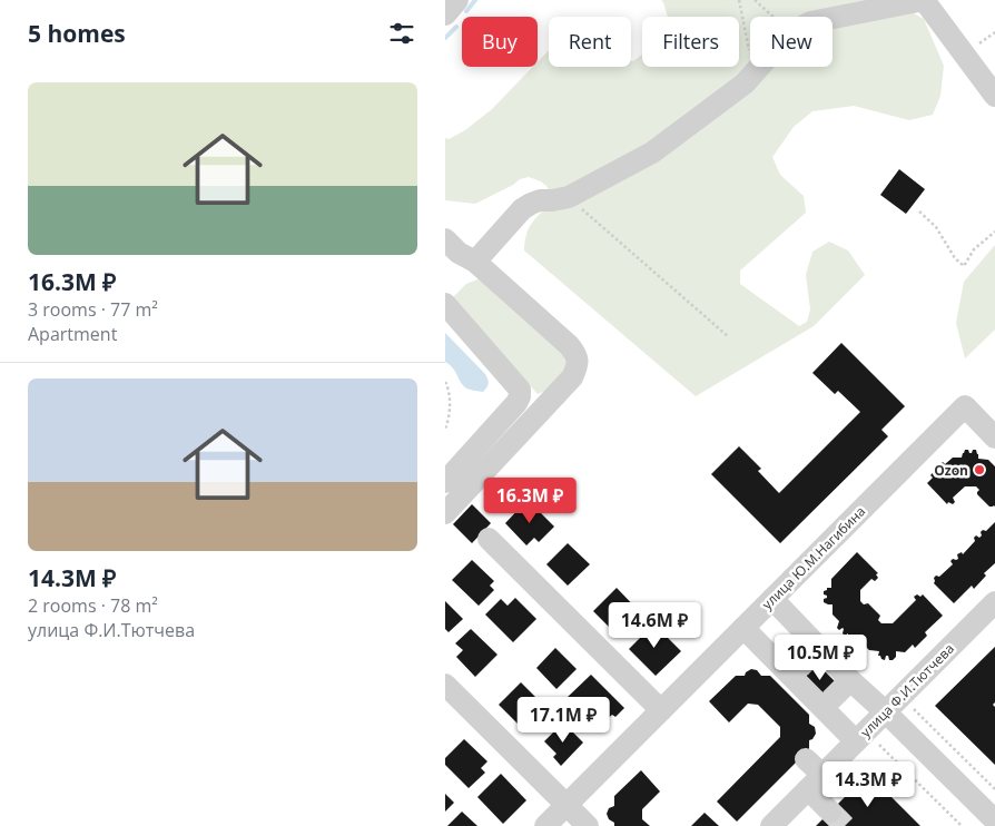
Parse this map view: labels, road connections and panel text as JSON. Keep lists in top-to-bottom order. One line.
{"streets":{"street":["улица Ю.М.Нагибина","улица Ф.И.Тютчева"]},"places":["Ozon"],"page":{"heading":"5 homes","chip":["Buy","Rent","Filters","New"],"list":[{"name":"16.3M ₽","note":"3 rooms · 77 m² · Apartment"},{"name":"14.3M ₽","note":"2 rooms · 78 m² · улица Ф.И.Тютчева"}],"price":["16.3M ₽","14.6M ₽","10.5M ₽","17.1M ₽","14.3M ₽"]}}
